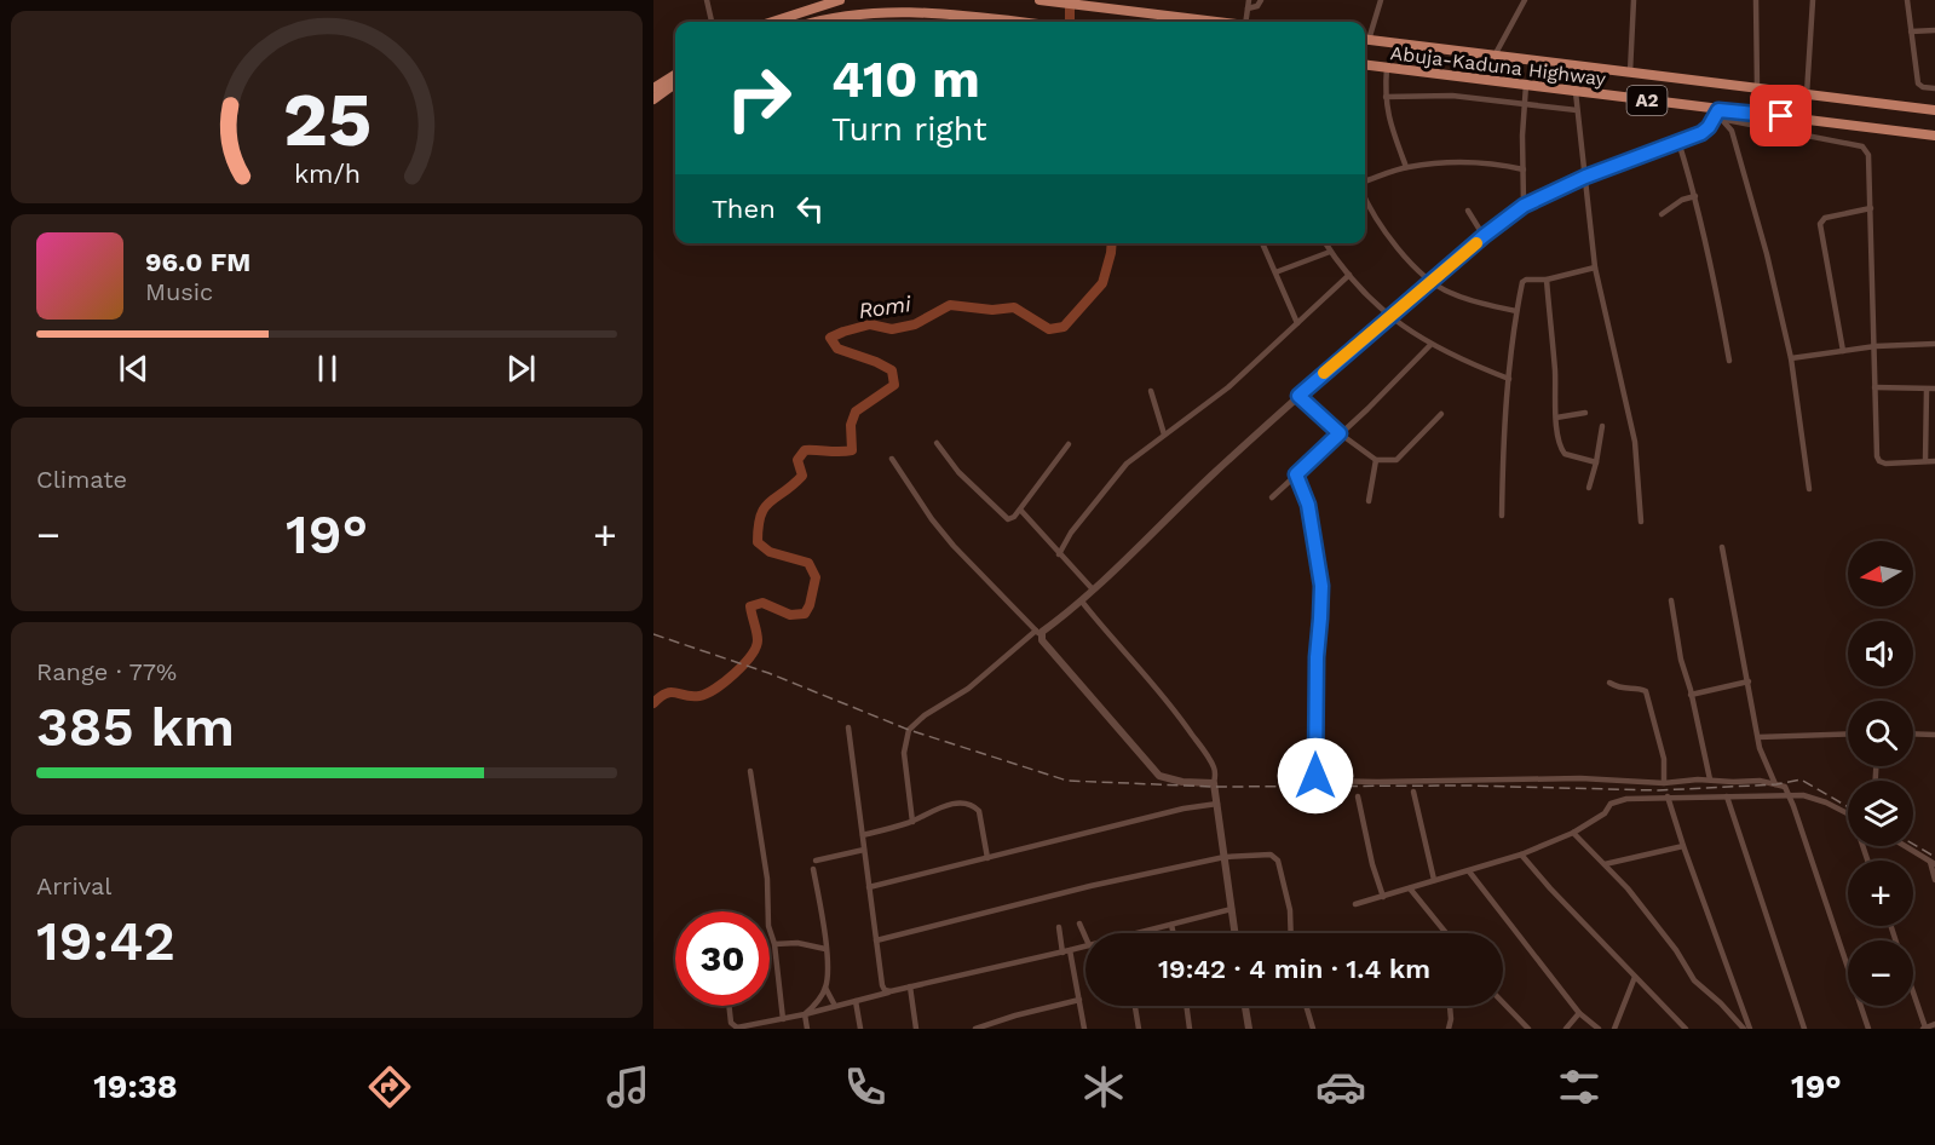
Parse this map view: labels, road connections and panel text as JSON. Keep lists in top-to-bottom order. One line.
{"streets":{"highway":["Abuja-Kaduna Highway","A2"]},"water":["Romi"],"north":"left","page":{"turn":["410 m","Turn right"],"then":"Then","song":["96.0 FM","Music"],"tile":["Climate",["Range · 77%","385 km"],["Arrival","19:42"]],"heat":["−","19°","+"],"map_buttons":["+","−"],"limit":"30","trip":"19:42 · 4 min · 1.4 km","tabs":["19:38","19°"],"gauge":["25","km/h"]}}
